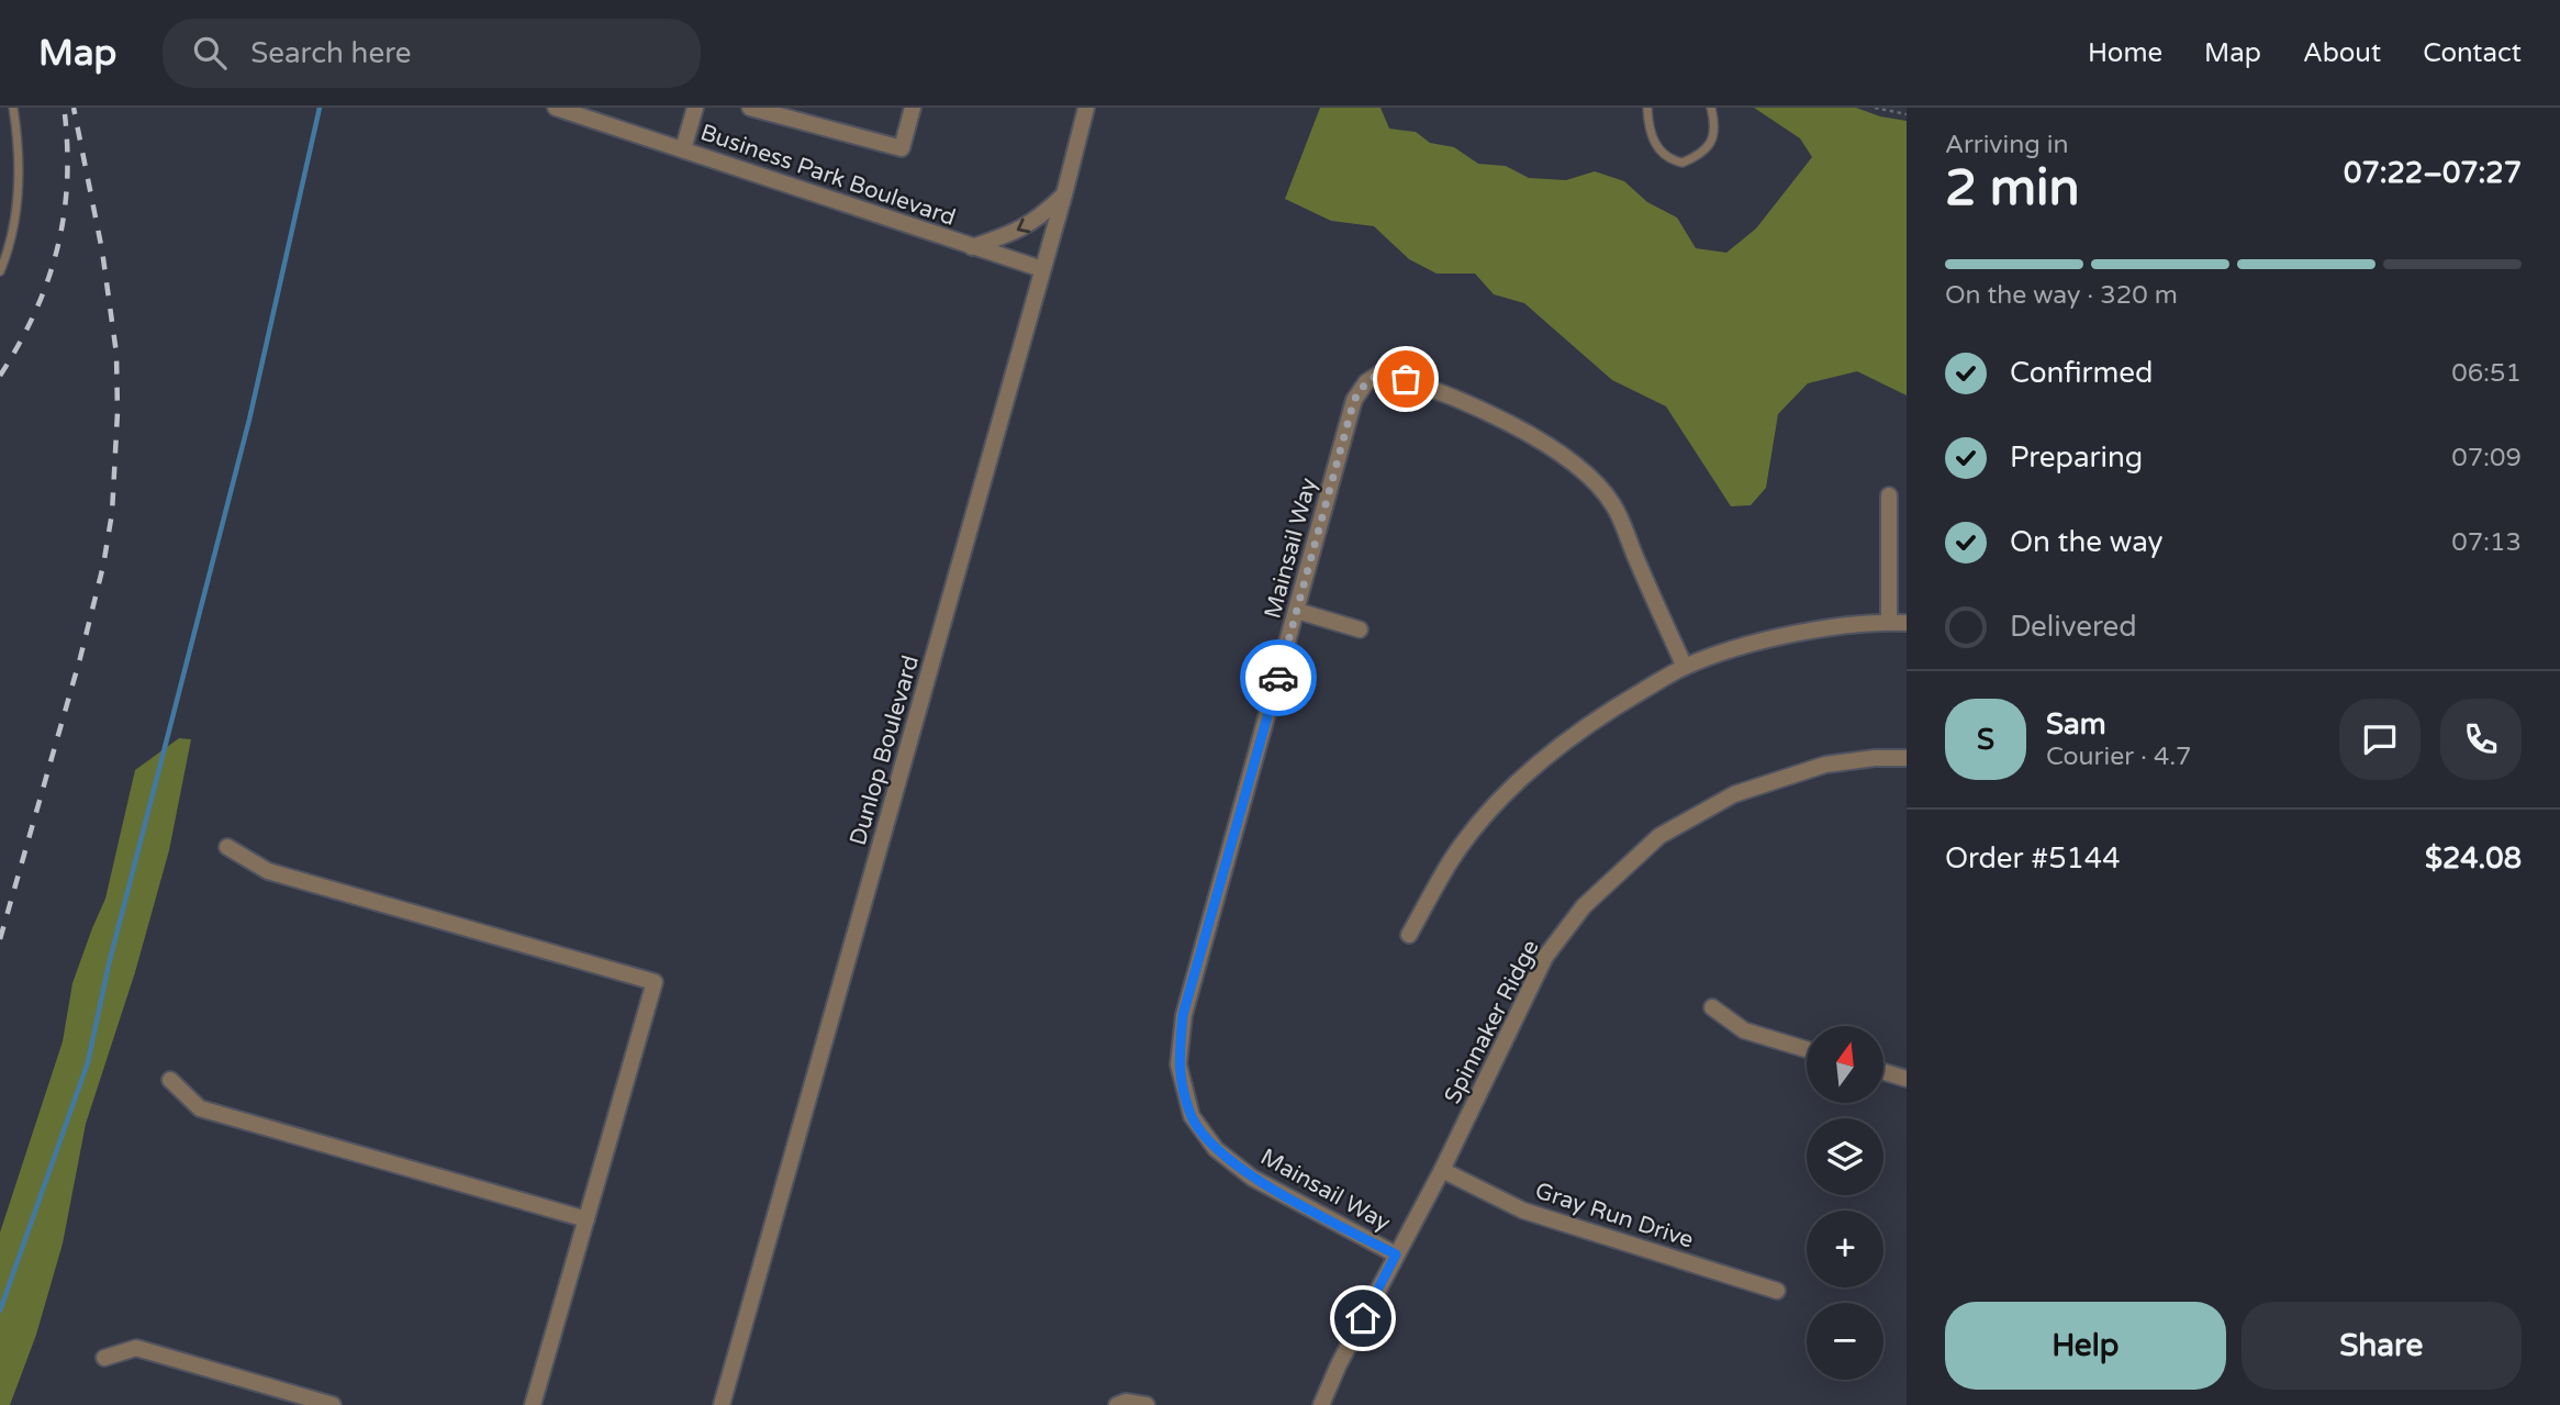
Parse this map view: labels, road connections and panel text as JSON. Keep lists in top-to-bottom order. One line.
{"streets":{"street":["Business Park Boulevard","Mainsail Way","Dunlop Boulevard","Spinnaker Ridge","Gray Run Drive"]},"crossings":[["Business Park Boulevard","Dunlop Boulevard"],["Mainsail Way","Spinnaker Ridge"],["Spinnaker Ridge","Gray Run Drive"]],"north":"top","page":{"header":"Map","search":"Search here","nav":["Home","Map","About","Contact"],"heading":["2 min","Arriving in","07:22–07:27"],"panel":["Sam","Courier · 4.7","Order #5144","$24.08"],"bar":"On the way · 320 m","list":[["Confirmed","06:51"],["Preparing","07:09"],["On the way","07:13"],"Delivered"],"round":"S","map_buttons":["+","−"],"buttons":["Help","Share"]}}
